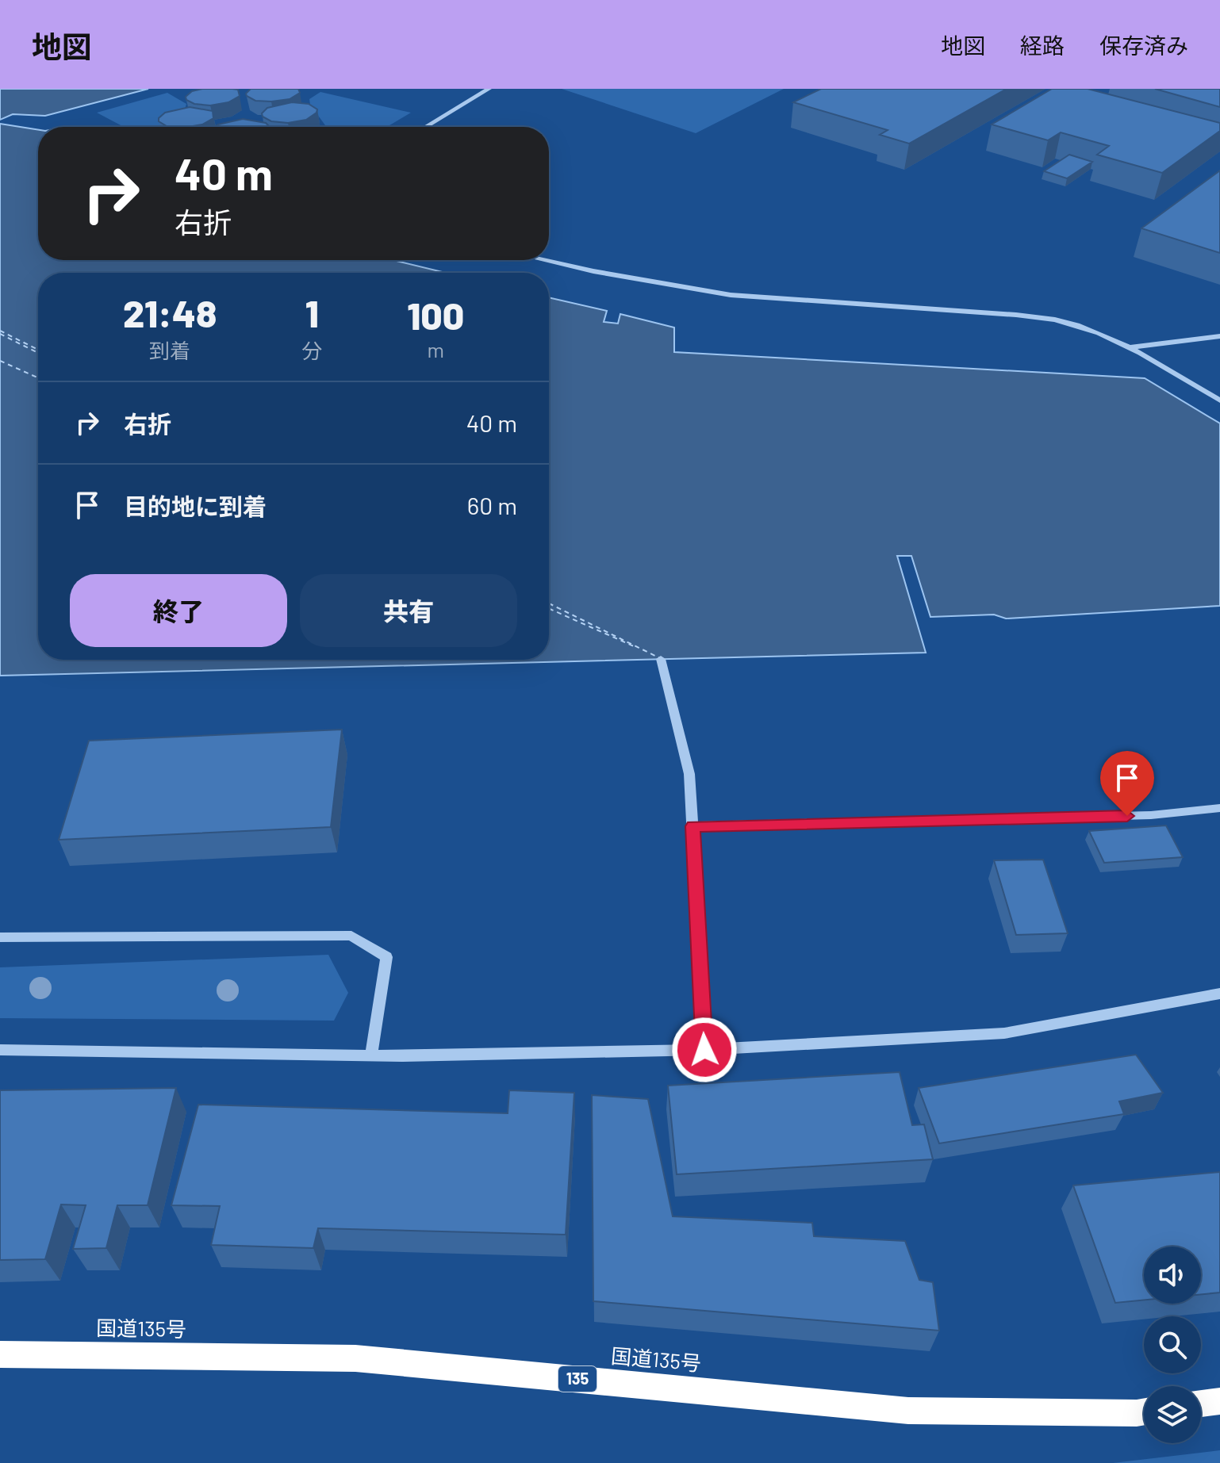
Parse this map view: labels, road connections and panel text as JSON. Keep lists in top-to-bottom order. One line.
{"streets":{"highway":["国道135号","135"]},"page":{"header":"地図","nav":["地図","経路","保存済み"],"turn":["40 m","右折"],"eta":["21:48","到着","1","分","100","m"],"list":[{"name":"右折","value":"40 m"},{"name":"目的地に到着","value":"60 m"}],"buttons":["終了","共有"]}}
